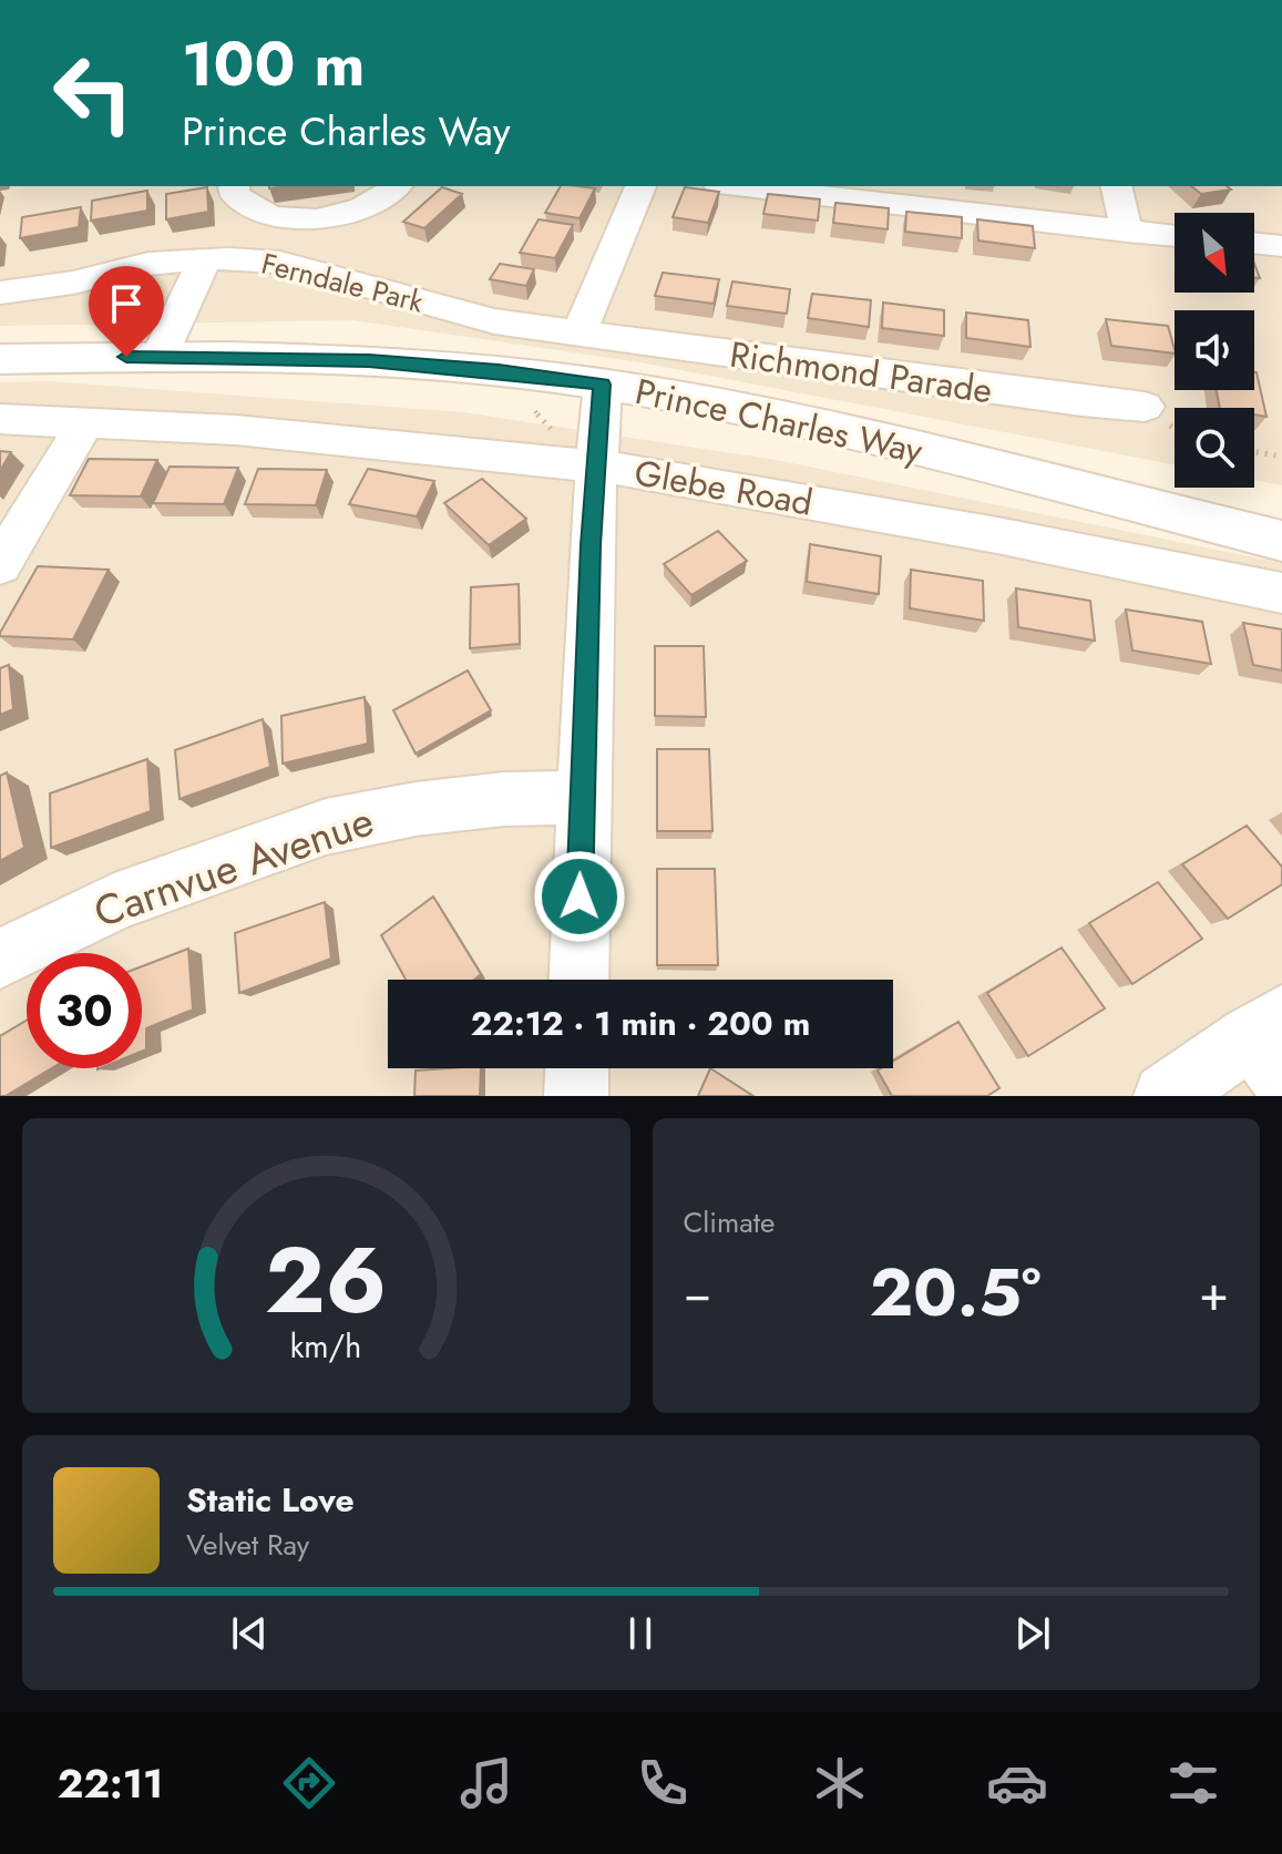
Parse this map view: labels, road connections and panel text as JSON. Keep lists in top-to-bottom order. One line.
{"streets":{"street":["Ferndale Park","Richmond Parade","Prince Charles Way","Glebe Road","Carnvue Avenue"]},"crossings":[["Ferndale Park","Richmond Parade"]],"north":"bottom right","page":{"turn":["100 m","Prince Charles Way"],"limit":"30","trip":"22:12 · 1 min · 200 m","tile":"Climate","heat":["−","20.5°","+"],"song":["Static Love","Velvet Ray"],"tabs":"22:11","gauge":["26","km/h"]}}
